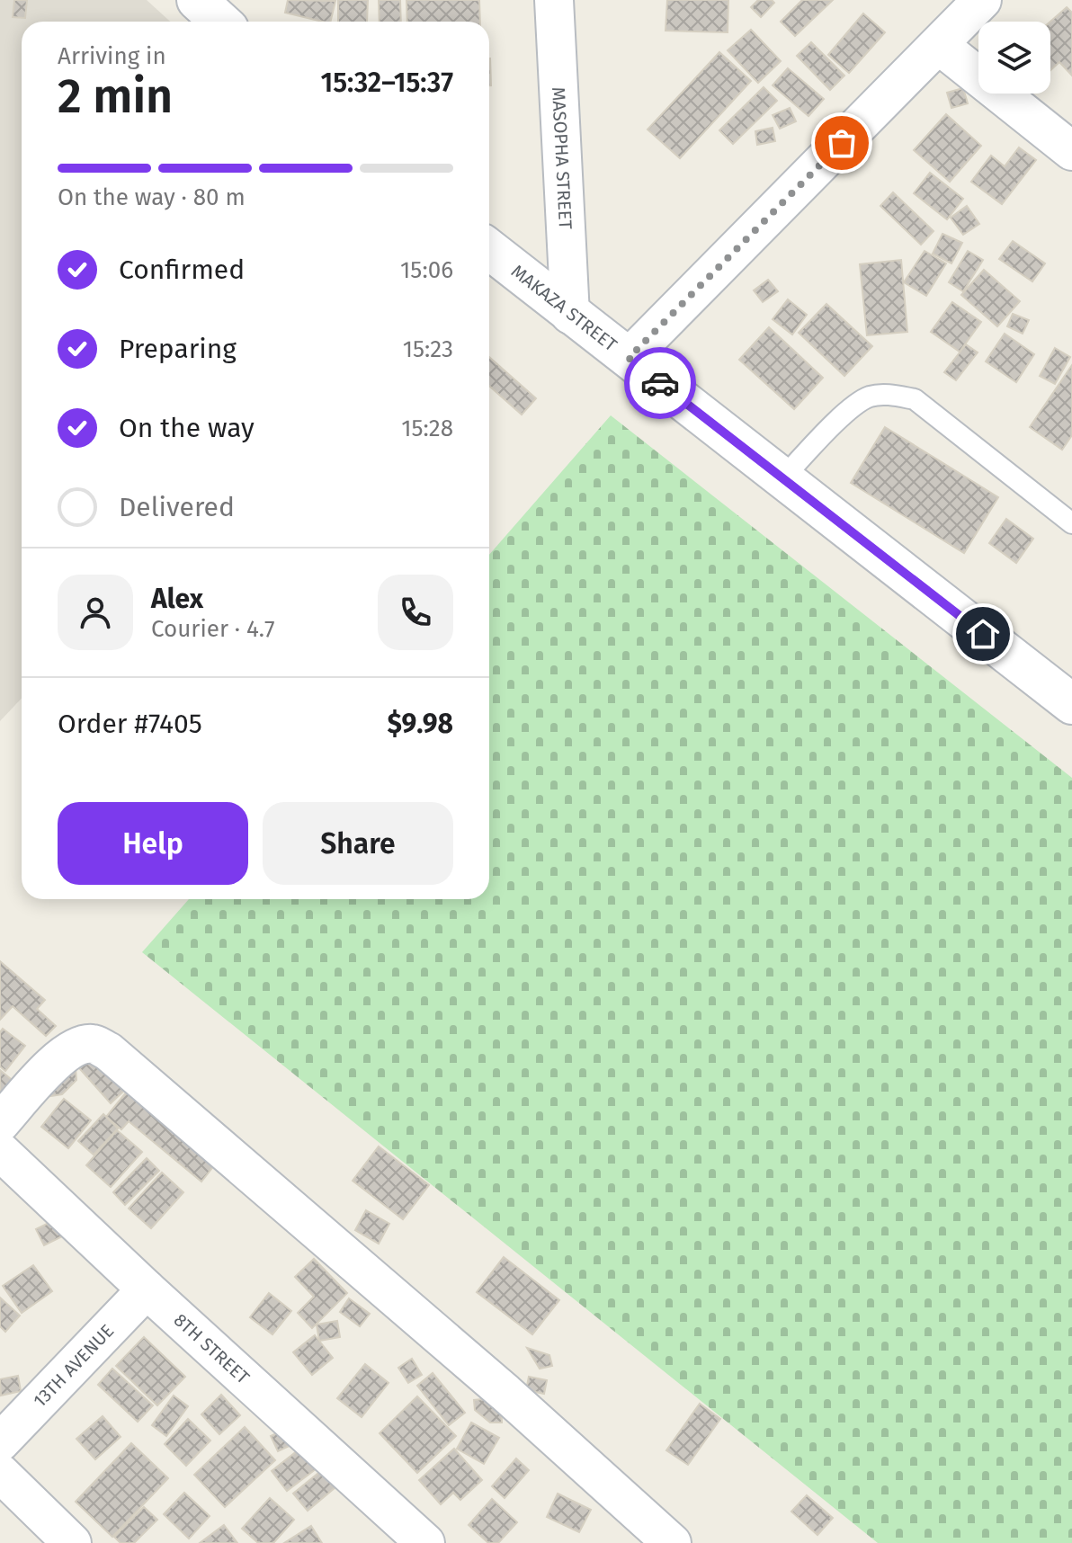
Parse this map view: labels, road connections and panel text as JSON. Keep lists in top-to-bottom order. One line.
{"streets":{"street":["MASOPHA STREET","MAKAZA STREET","8TH STREET","13TH AVENUE"]},"crossings":[["MASOPHA STREET","MAKAZA STREET"],["8TH STREET","13TH AVENUE"]],"page":{"heading":["2 min","Arriving in","15:32–15:37"],"panel":["Alex","Courier · 4.7","Order #7405","$9.98"],"bar":"On the way · 80 m","list":[["Confirmed","15:06"],["Preparing","15:23"],["On the way","15:28"],"Delivered"],"buttons":["Help","Share"]}}
